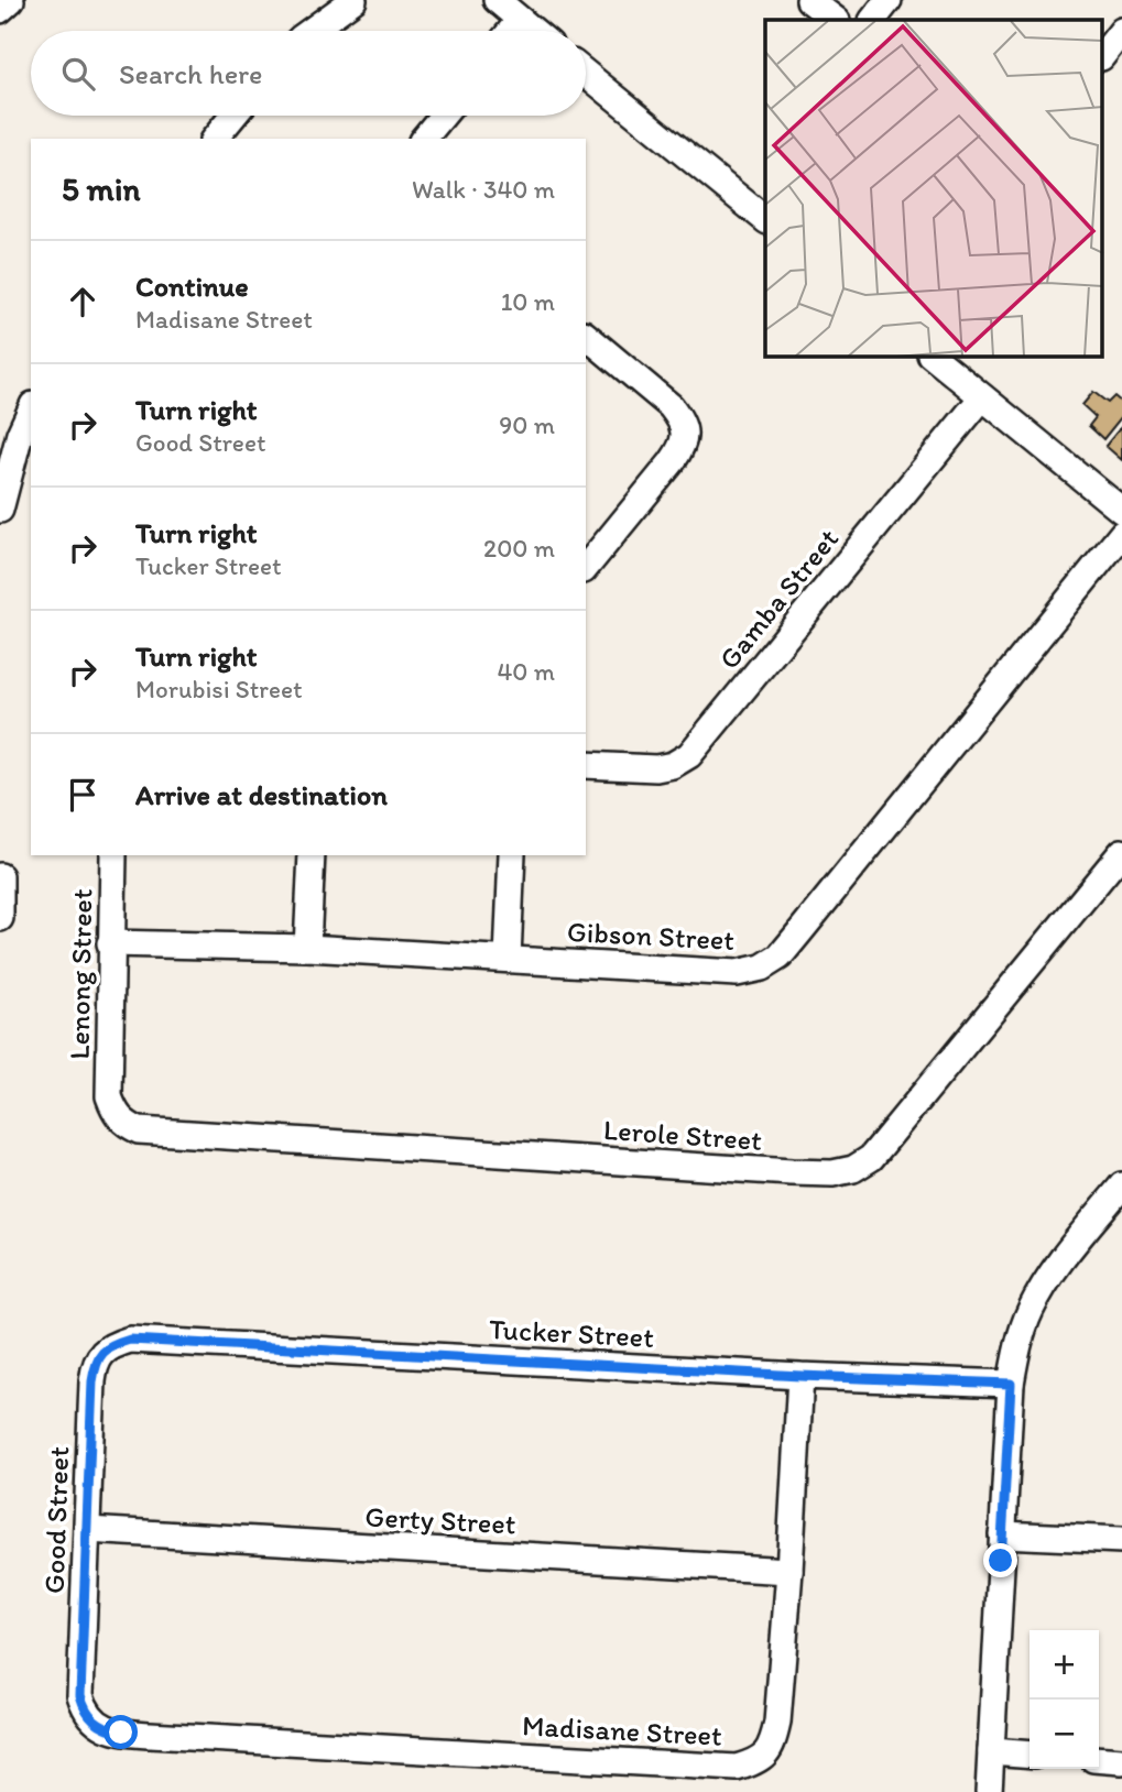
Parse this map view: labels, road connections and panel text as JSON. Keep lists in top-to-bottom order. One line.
{"streets":{"street":["Gamba Street","Gibson Street","Lenong Street","Lerole Street","Tucker Street","Good Street","Gerty Street","Madisane Street"]},"crossings":[["Gibson Street","Lenong Street"],["Lenong Street","Lerole Street"],["Tucker Street","Good Street"],["Tucker Street","Madisane Street"],["Good Street","Gerty Street"],["Good Street","Madisane Street"],["Gerty Street","Madisane Street"]],"page":{"search":"Search here","heading":["5 min","Walk · 340 m"],"list":[["Continue","Madisane Street","10 m"],["Turn right","Good Street","90 m"],["Turn right","Tucker Street","200 m"],["Turn right","Morubisi Street","40 m"],"Arrive at destination"],"map_buttons":["+","−"]}}
